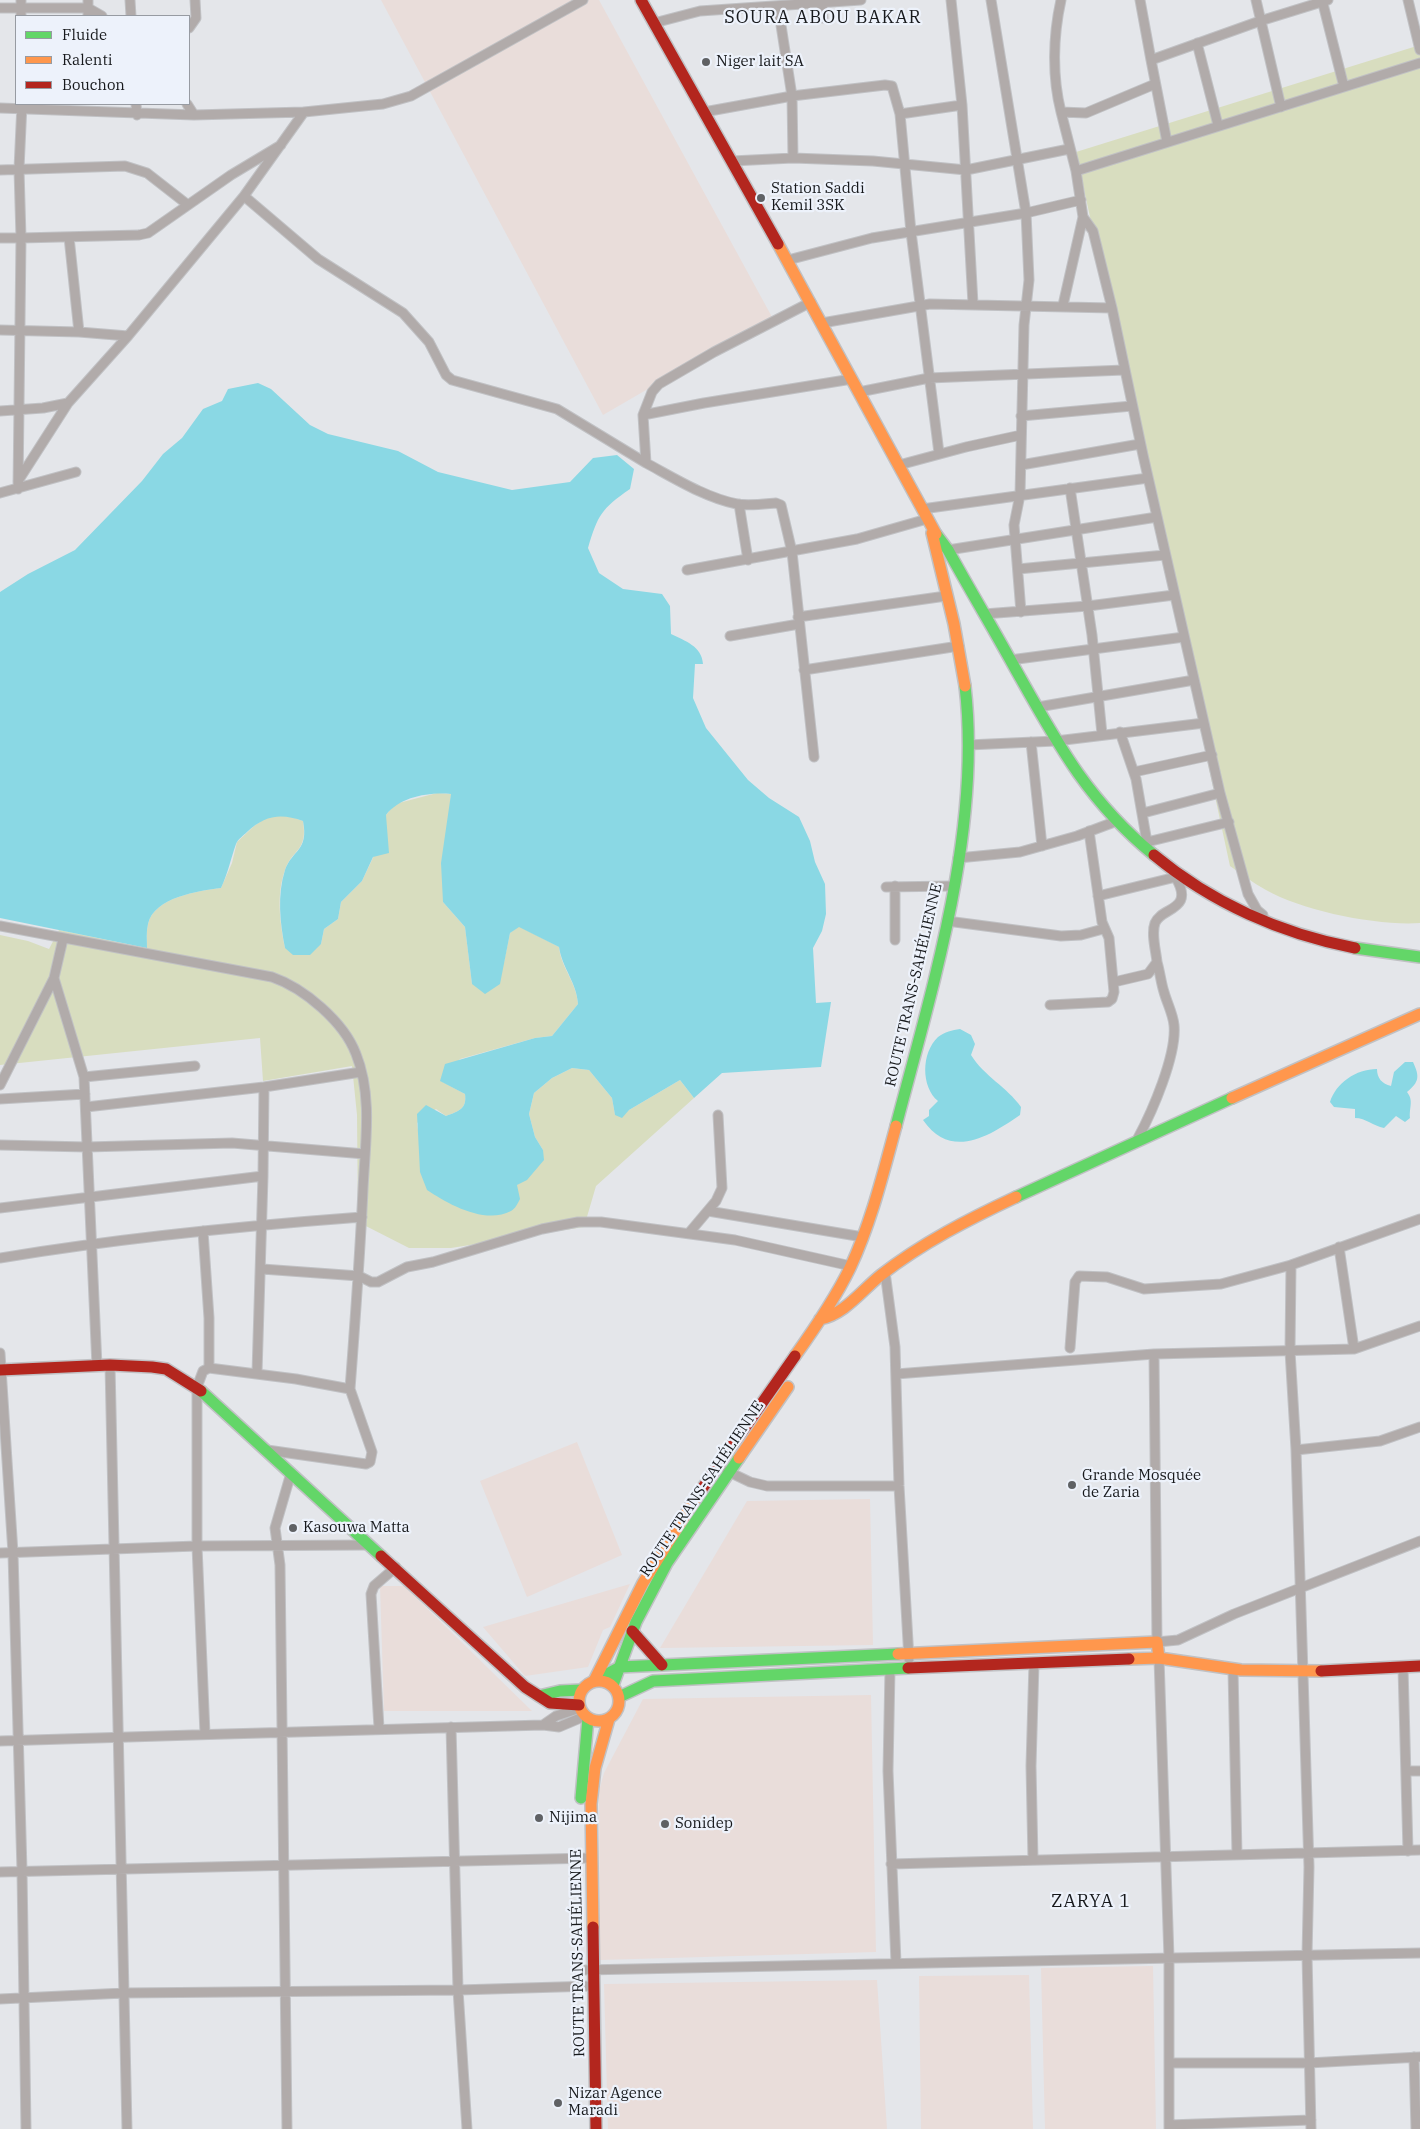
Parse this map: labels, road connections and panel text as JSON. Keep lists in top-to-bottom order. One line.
{"streets":{"main road":["ROUTE TRANS-SAHÉLIENNE"]},"districts":["SOURA ABOU BAKAR","ZARYA 1"],"places":["Niger lait SA","Station Saddi Kemil 3SK","Grande Mosquée de Zaria","Kasouwa Matta","Nijima","Sonidep","Nizar Agence Maradi"],"legend":["Fluide","Ralenti","Bouchon"]}
